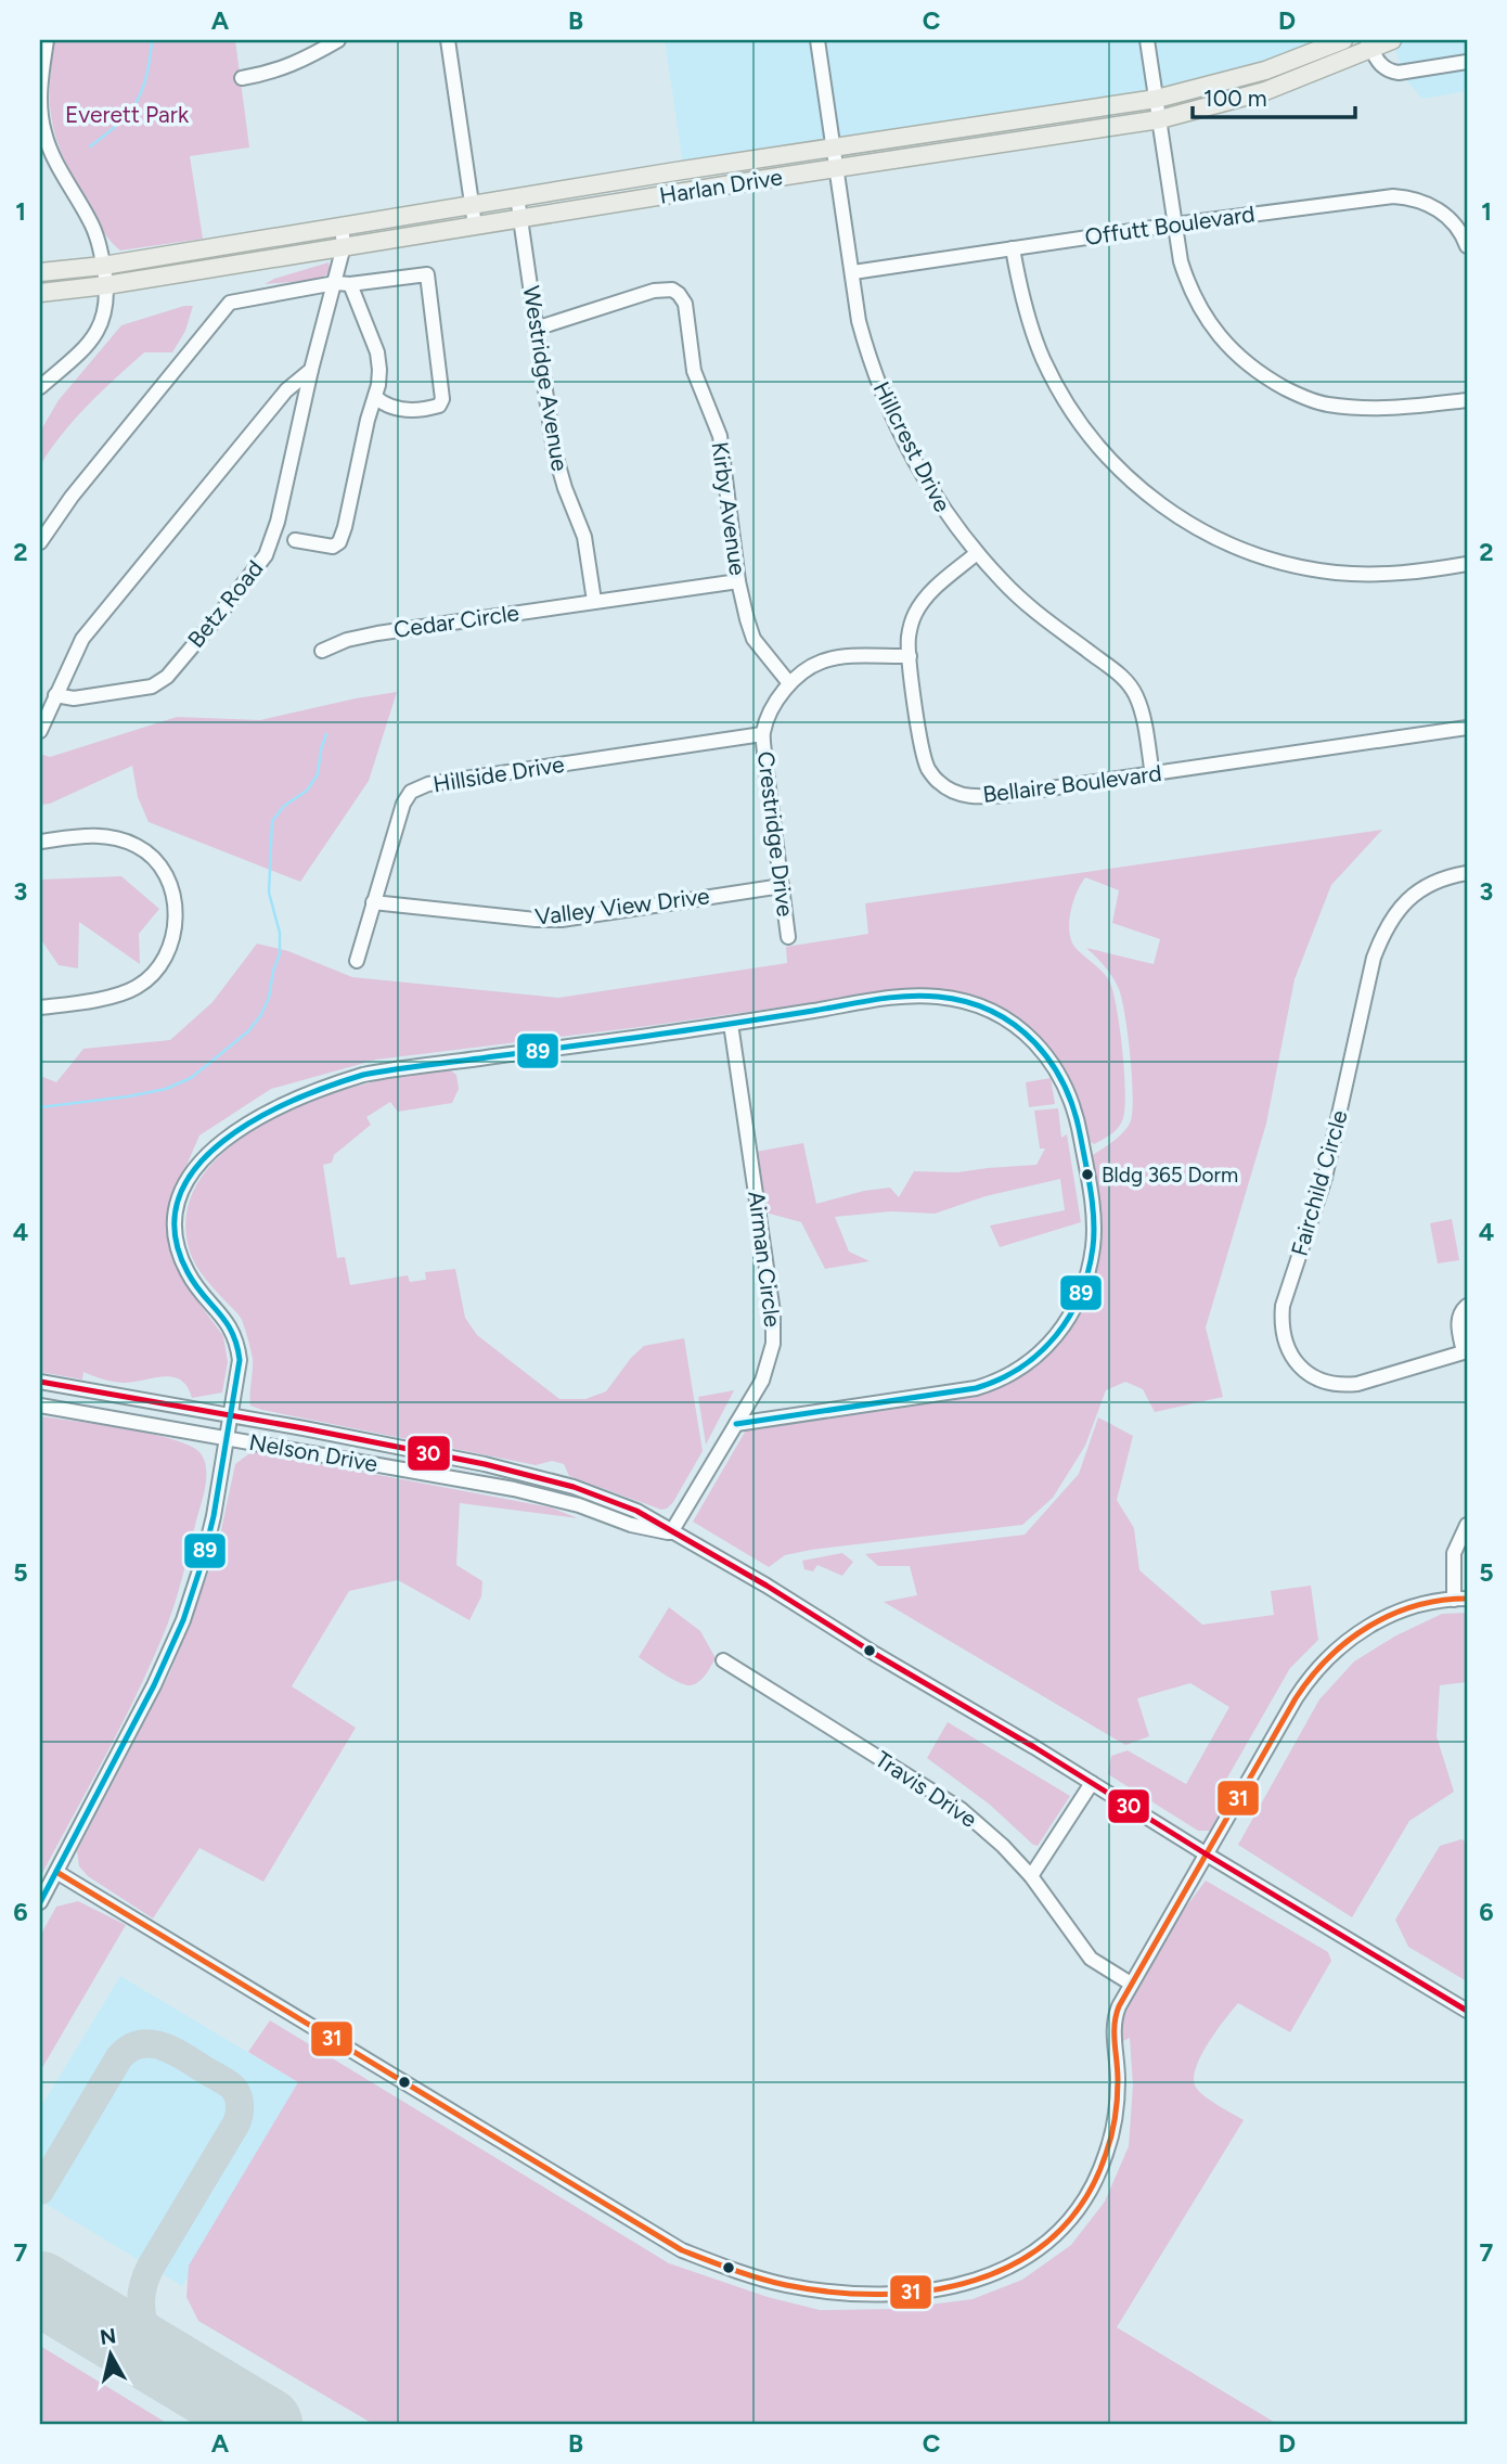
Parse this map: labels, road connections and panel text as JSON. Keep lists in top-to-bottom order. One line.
{"streets":{"main road":["Harlan Drive"],"street":["Offutt Boulevard","Westridge Avenue","Hillcrest Drive","Kirby Avenue","Betz Road","Cedar Circle","Hillside Drive","Bellaire Boulevard","Crestridge Drive","Valley View Drive","Fairchild Circle","Airman Circle","Nelson Drive","Travis Drive"]},"crossings":[["Harlan Drive","Westridge Avenue"],["Harlan Drive","Hillcrest Drive"],["Harlan Drive","Betz Road"],["Offutt Boulevard","Hillcrest Drive"],["Westridge Avenue","Kirby Avenue"],["Westridge Avenue","Cedar Circle"],["Hillcrest Drive","Bellaire Boulevard"],["Kirby Avenue","Cedar Circle"],["Kirby Avenue","Crestridge Drive"],["Hillside Drive","Crestridge Drive"],["Hillside Drive","Valley View Drive"],["Bellaire Boulevard","Crestridge Drive"],["Crestridge Drive","Valley View Drive"],["Airman Circle","Nelson Drive"]],"parks":["Everett Park"],"places":["Bldg 365 Dorm"],"lines":["transit line 89","transit line 30","transit line 31"],"scale_bar":"100 m","north":"top","grid":{"columns":["A","B","C","D"],"rows":["1","2","3","4","5","6","7"]}}
